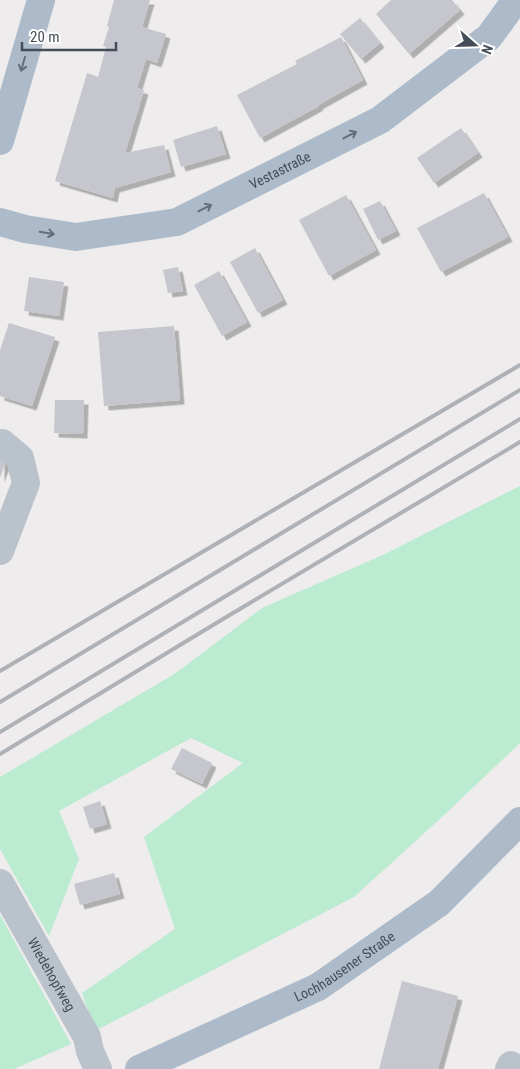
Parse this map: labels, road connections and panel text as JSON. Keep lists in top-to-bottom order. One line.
{"streets":{"main road":["Vestastraße","Lochhausener Straße"],"lane":["Wiedehopfweg"]},"one_way":["Vestastraße"],"scale_bar":"20 m","north":"right"}
